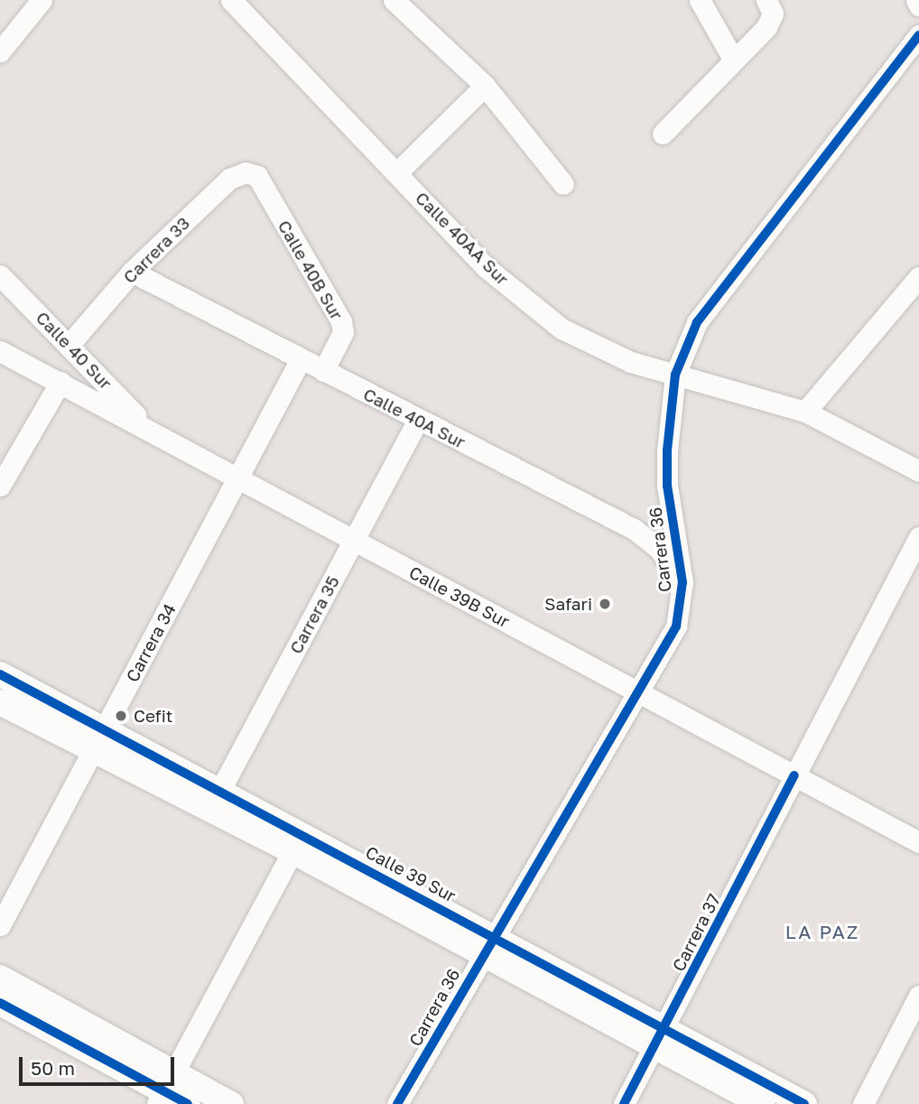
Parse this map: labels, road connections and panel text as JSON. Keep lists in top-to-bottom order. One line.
{"streets":{"street":["Calle 40AA Sur","Carrera 33","Calle 40B Sur","Calle 40 Sur","Calle 40A Sur","Carrera 36","Calle 39B Sur","Carrera 35","Carrera 34","Calle 39 Sur","Carrera 37"]},"crossings":[["Calle 40AA Sur","Carrera 36"],["Carrera 33","Calle 40B Sur"],["Carrera 33","Calle 40 Sur"],["Carrera 33","Calle 40A Sur"],["Calle 40B Sur","Calle 40A Sur"],["Calle 40 Sur","Calle 39B Sur"],["Calle 40A Sur","Carrera 36"],["Calle 40A Sur","Carrera 35"],["Calle 40A Sur","Carrera 34"],["Carrera 36","Calle 39B Sur"],["Carrera 36","Calle 39 Sur"],["Calle 39B Sur","Carrera 35"],["Calle 39B Sur","Carrera 34"],["Calle 39B Sur","Carrera 37"],["Carrera 35","Calle 39 Sur"],["Carrera 34","Calle 39 Sur"],["Calle 39 Sur","Carrera 37"]],"districts":["LA PAZ"],"places":["Safari","Cefit"],"scale_bar":"50 m"}
